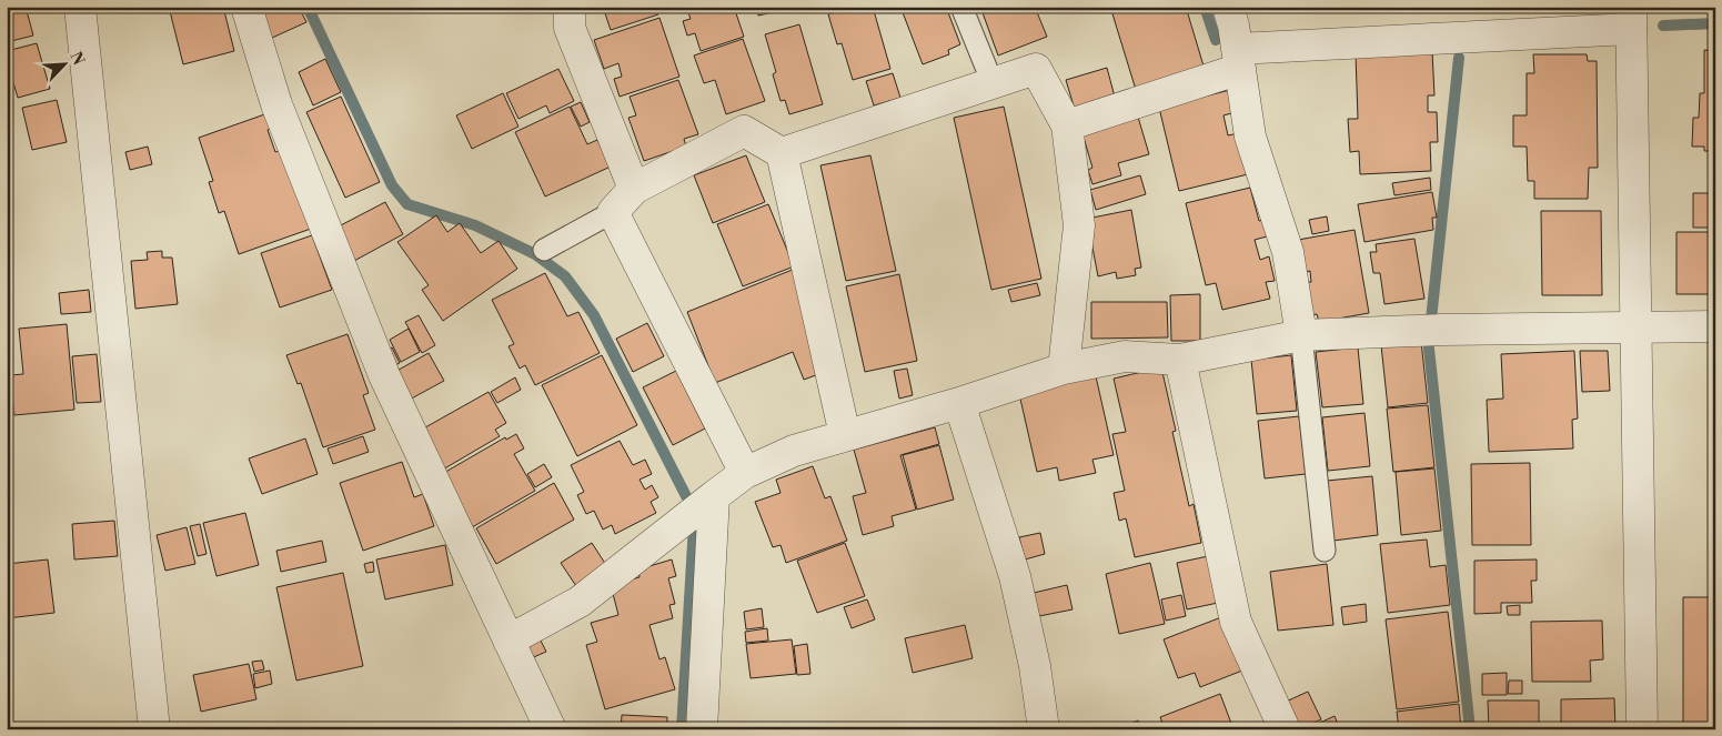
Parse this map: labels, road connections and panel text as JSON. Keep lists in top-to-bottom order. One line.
{"north":"top right"}
